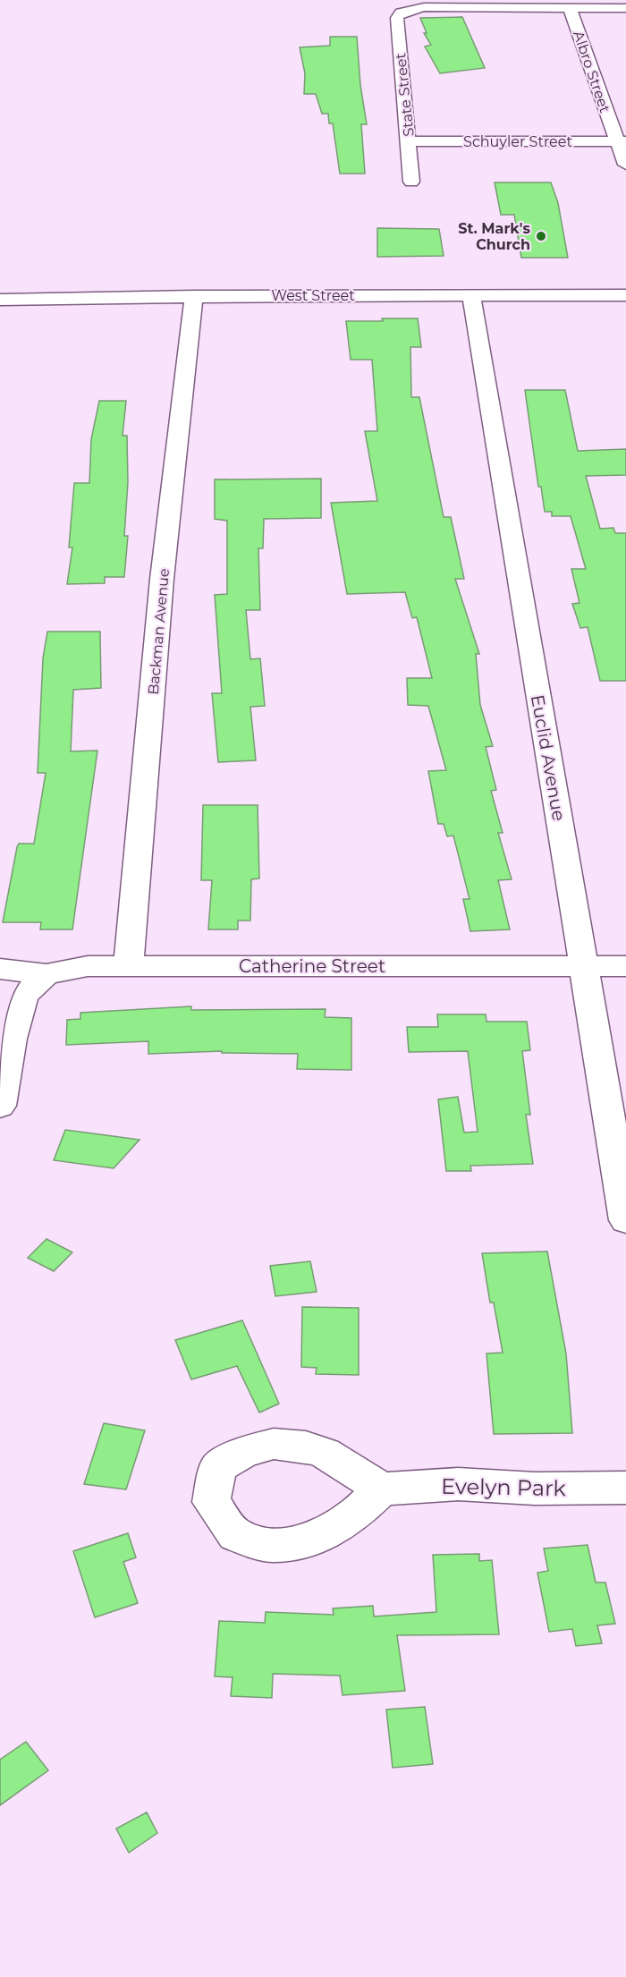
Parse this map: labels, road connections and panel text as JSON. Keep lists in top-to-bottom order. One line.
{"streets":{"street":["Albro Street","State Street","Schuyler Street","West Street","Backman Avenue","Euclid Avenue","Catherine Street","Evelyn Park"]},"crossings":[["Albro Street","State Street"],["Albro Street","Schuyler Street"],["State Street","Schuyler Street"],["West Street","Backman Avenue"],["West Street","Euclid Avenue"],["Backman Avenue","Catherine Street"],["Euclid Avenue","Catherine Street"]],"places":["St. Mark's Church"]}
